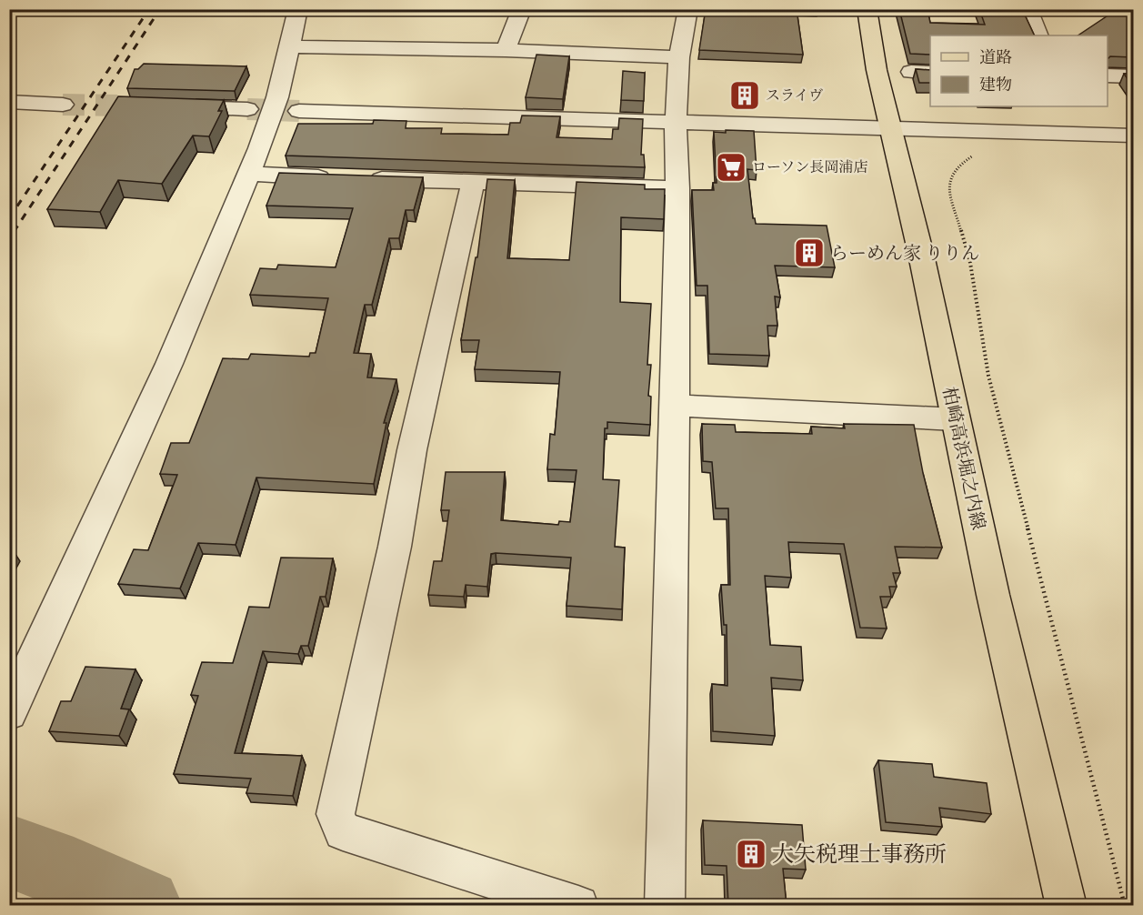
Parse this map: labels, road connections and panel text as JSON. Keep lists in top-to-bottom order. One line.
{"streets":{"main road":["柏崎高浜堀之内線"]},"places":{"building":["スライヴ","らーめん家 りりん","大矢税理士事務所"],"supermarket":["ローソン長岡浦店"]},"legend":["道路","建物"]}
